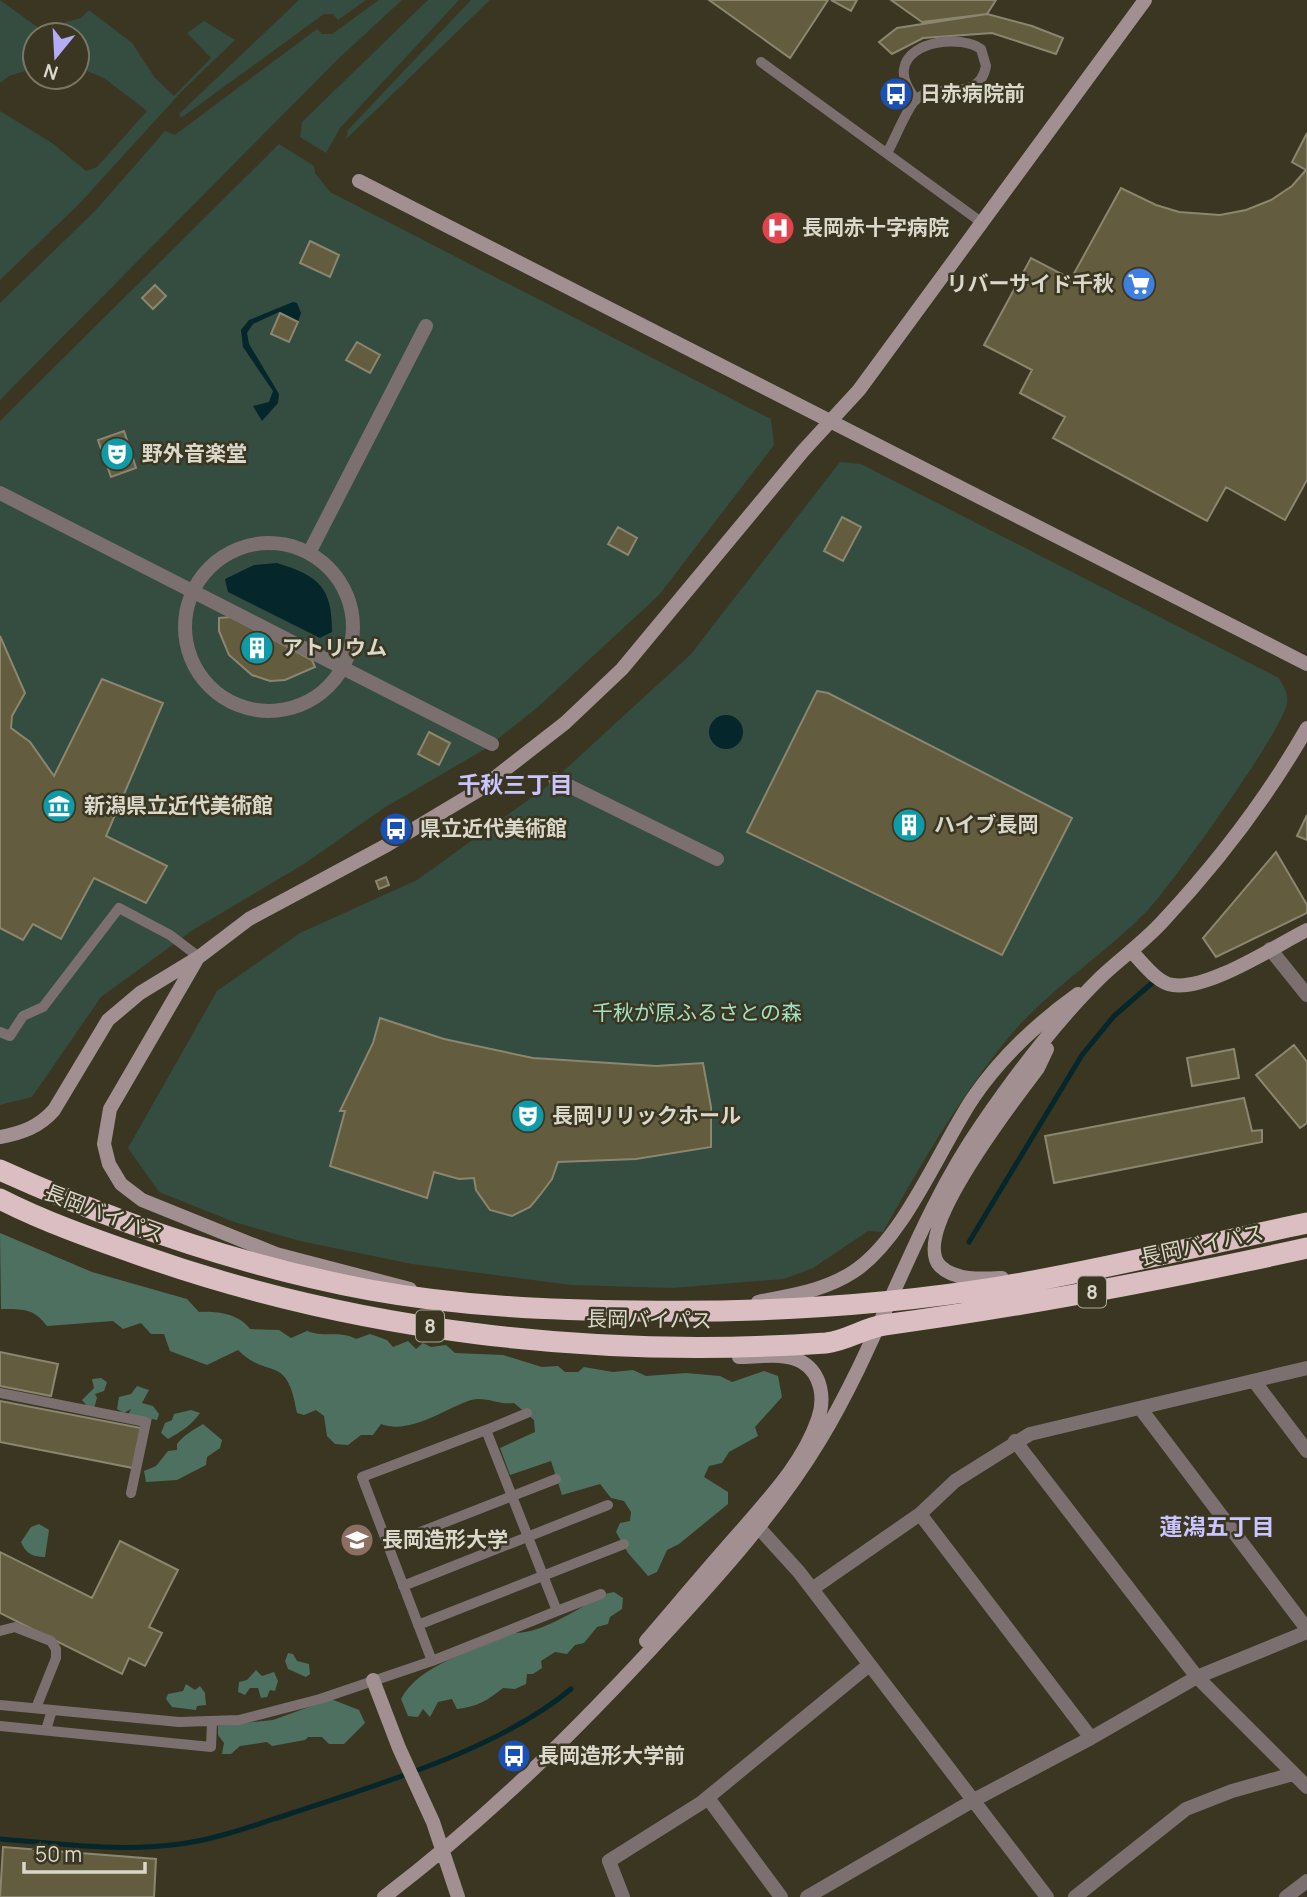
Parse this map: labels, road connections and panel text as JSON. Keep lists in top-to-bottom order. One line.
{"streets":{"highway":["長岡バイパス","8"]},"districts":["千秋三丁目","蓮潟五丁目"],"parks":["千秋が原ふるさとの森"],"places":{"bus stop":["日赤病院前","県立近代美術館","長岡造形大学前"],"hospital":["長岡赤十字病院"],"supermarket":["リバーサイド千秋"],"theatre":["野外音楽堂","長岡リリックホール"],"building":["アトリウム","ハイブ長岡"],"museum":["新潟県立近代美術館"],"school or university":["長岡造形大学"]},"scale_bar":"50 m","north":"bottom"}
